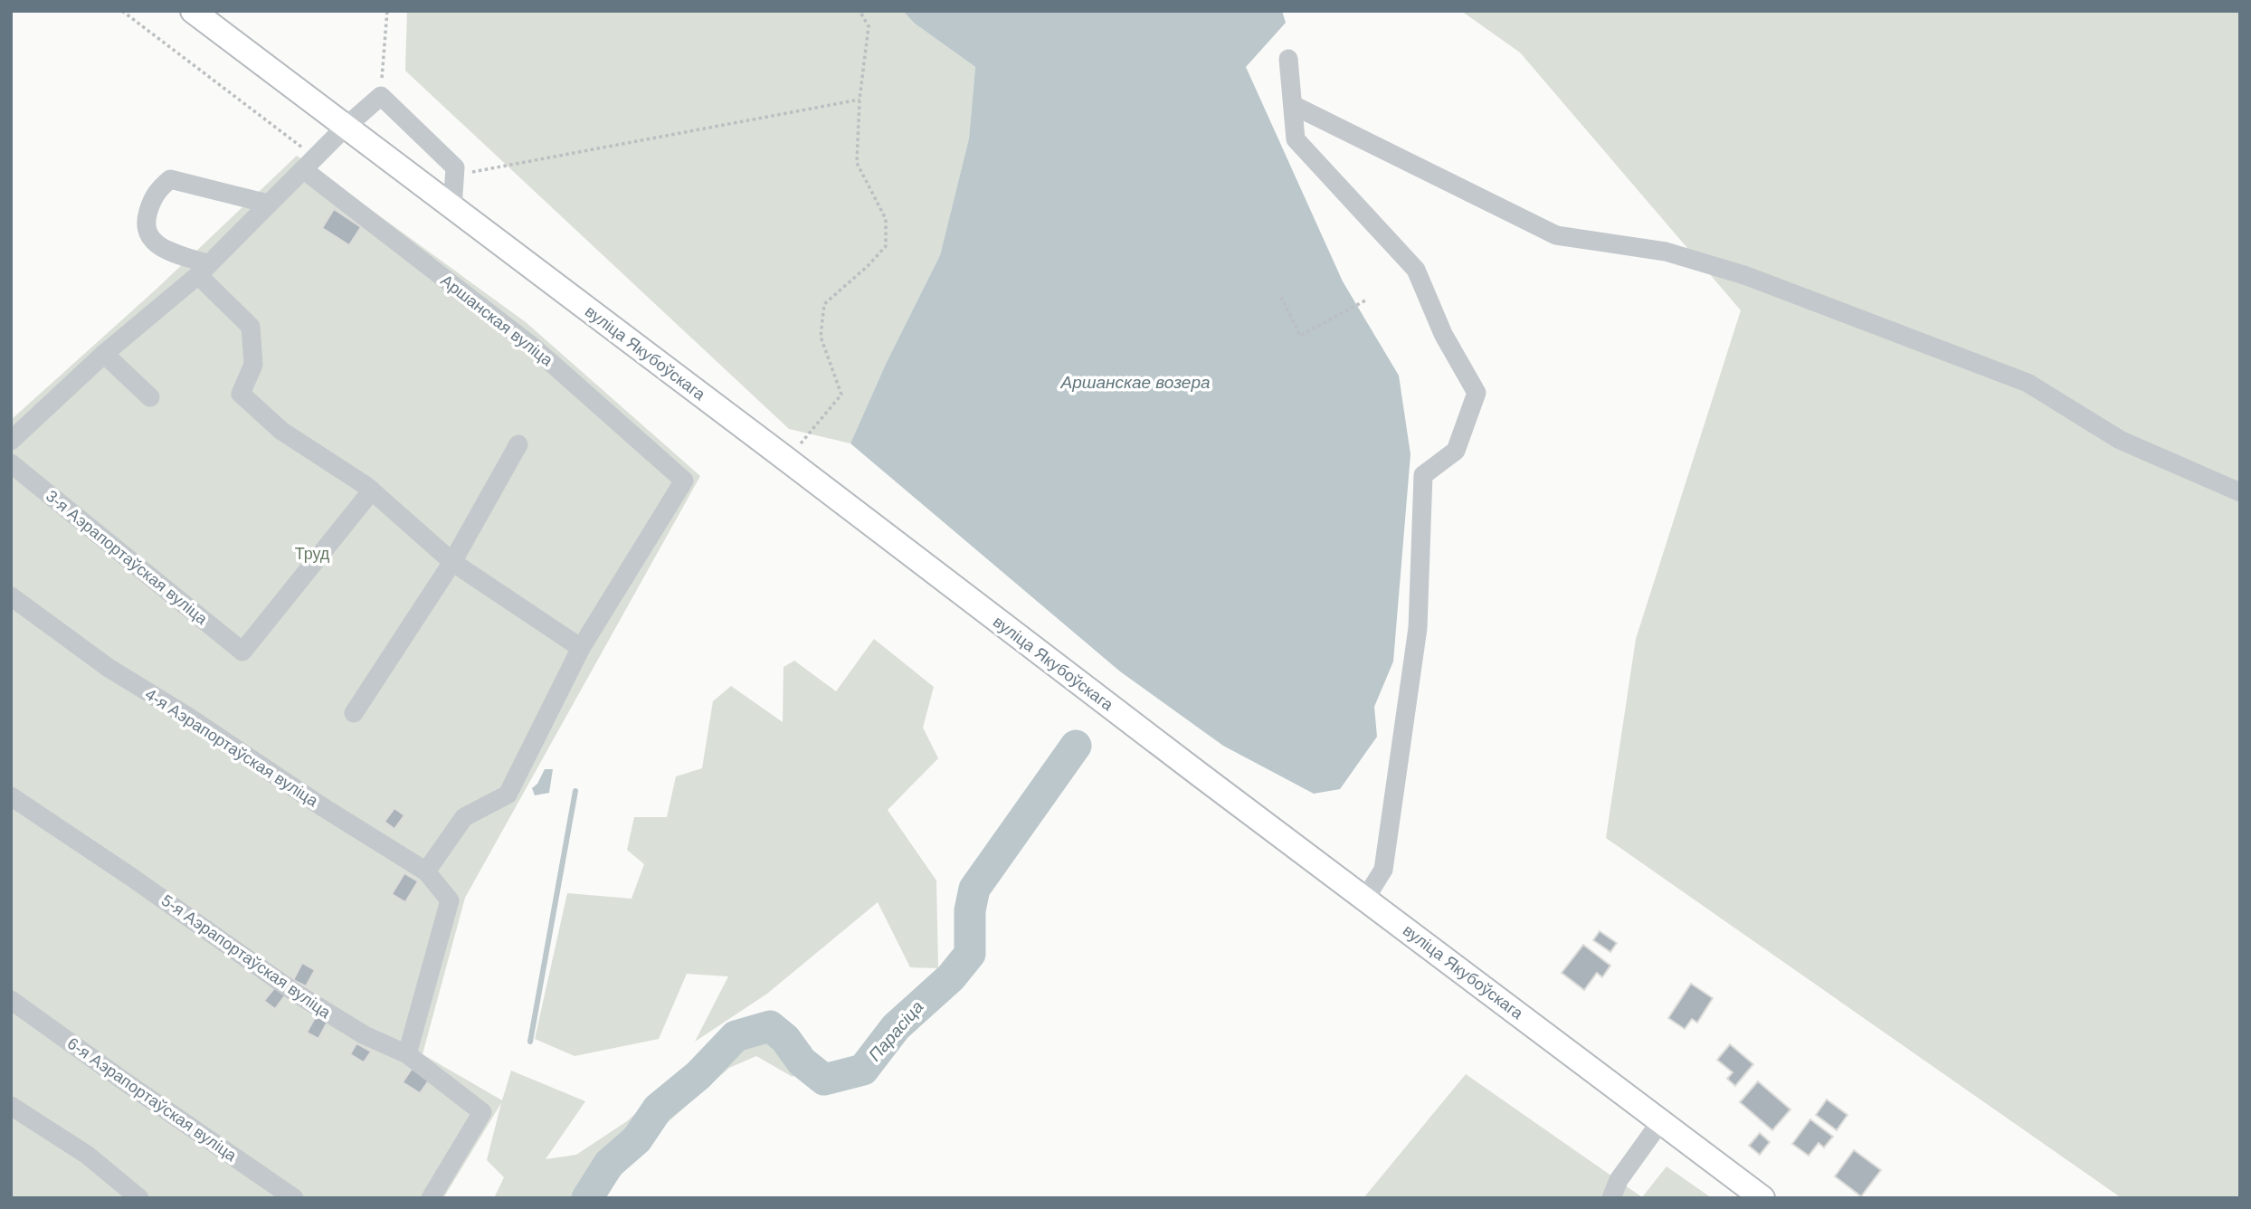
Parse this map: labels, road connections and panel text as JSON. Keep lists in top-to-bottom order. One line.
{"streets":{"main road":["вуліца Якубоўскага"],"street":["Аршанская вуліца","3-я Аэрапортаўская вуліца","4-я Аэрапортаўская вуліца","5-я Аэрапортаўская вуліца","6-я Аэрапортаўская вуліца"]},"crossings":[["4-я Аэрапортаўская вуліца","5-я Аэрапортаўская вуліца"]],"water":["Аршанскае возера","Парасіца"],"parks":["Труд"]}
